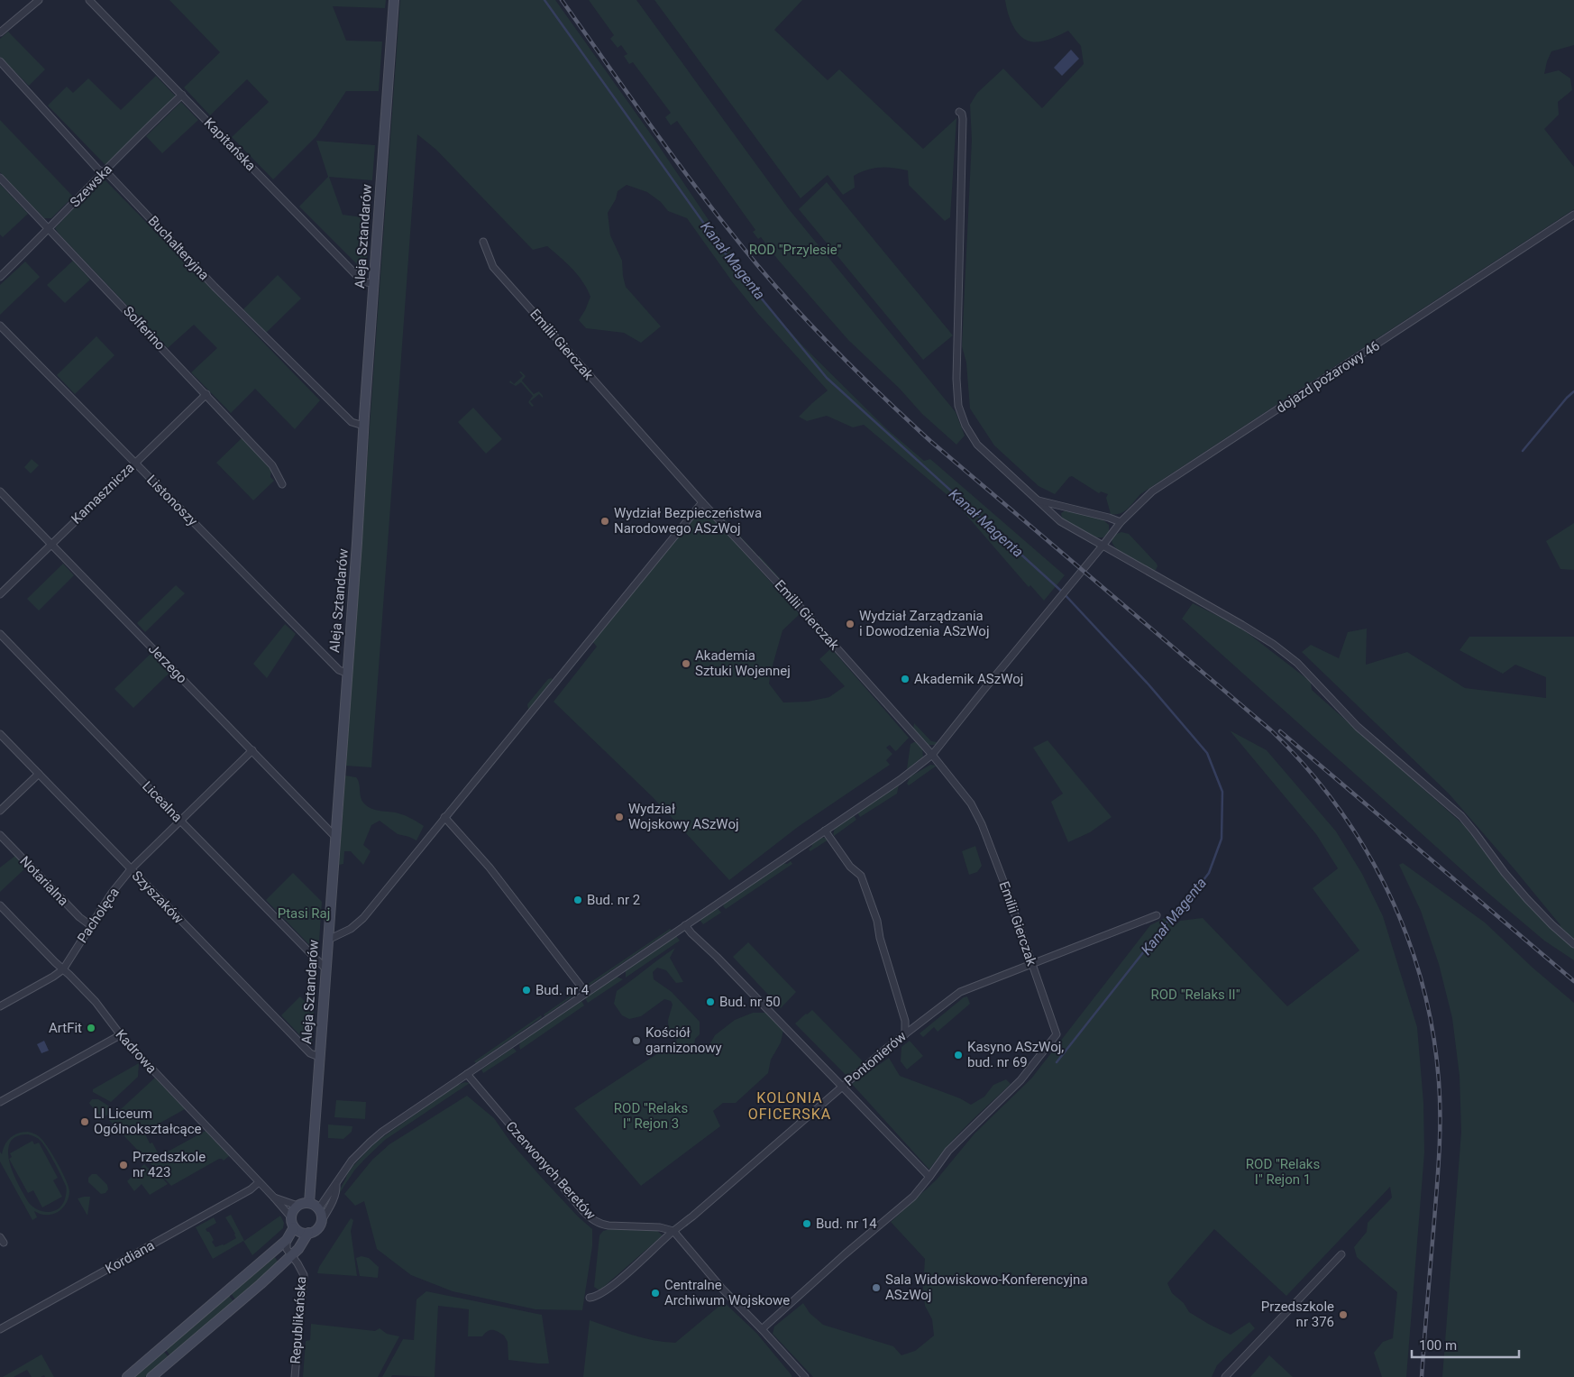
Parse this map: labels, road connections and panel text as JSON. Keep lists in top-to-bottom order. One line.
{"streets":{"street":["Kapitańska","Szewska","Aleja Sztandarów","Buchalteryjna","Solferino","Emilii Gierczak","dojazd pożarowy 46","Kamasznicza","Listonoszy","Jerzego","Licealna","Notarialna","Szyszaków","Pacholęca","Kadrowa","Pontonierów","Czerwonych Beretów","Kordiana","Republikańska"]},"crossings":[["Kapitańska","Szewska"],["Kapitańska","Aleja Sztandarów"],["Szewska","Buchalteryjna"],["Szewska","Solferino"],["Aleja Sztandarów","Buchalteryjna"],["Aleja Sztandarów","Listonoszy"],["Aleja Sztandarów","Jerzego"],["Aleja Sztandarów","Licealna"],["Aleja Sztandarów","Szyszaków"],["Aleja Sztandarów","Kadrowa"],["Solferino","Kamasznicza"],["Emilii Gierczak","dojazd pożarowy 46"],["Emilii Gierczak","Pontonierów"],["dojazd pożarowy 46","Czerwonych Beretów"],["Kamasznicza","Listonoszy"],["Kamasznicza","Jerzego"],["Jerzego","Pacholęca"],["Licealna","Pacholęca"],["Notarialna","Pacholęca"],["Szyszaków","Pacholęca"],["Pacholęca","Kadrowa"],["Kadrowa","Kordiana"],["Pontonierów","Czerwonych Beretów"]],"districts":["KOLONIA OFICERSKA"],"water":["Kanał Magenta"],"parks":["ROD \"Przylesie\"","Ptasi Raj","ROD \"Relaks II\"","ROD \"Relaks I\" Rejon 3","ROD \"Relaks I\" Rejon 1"],"places":["Wydział Bezpieczeństwa Narodowego ASzWoj","Wydział Zarządzania i Dowodzenia ASzWoj","Akademia Sztuki Wojennej","Akademik ASzWoj","Wydział Wojskowy ASzWoj","Bud. nr 2","Bud. nr 4","Bud. nr 50","ArtFit","Kościół garnizonowy","Kasyno ASzWoj, bud. nr 69","LI Liceum Ogólnokształcące","Przedszkole nr 423","Bud. nr 14","Sala Widowiskowo-Konferencyjna ASzWoj","Centralne Archiwum Wojskowe","Przedszkole nr 376"],"scale_bar":"100 m"}
